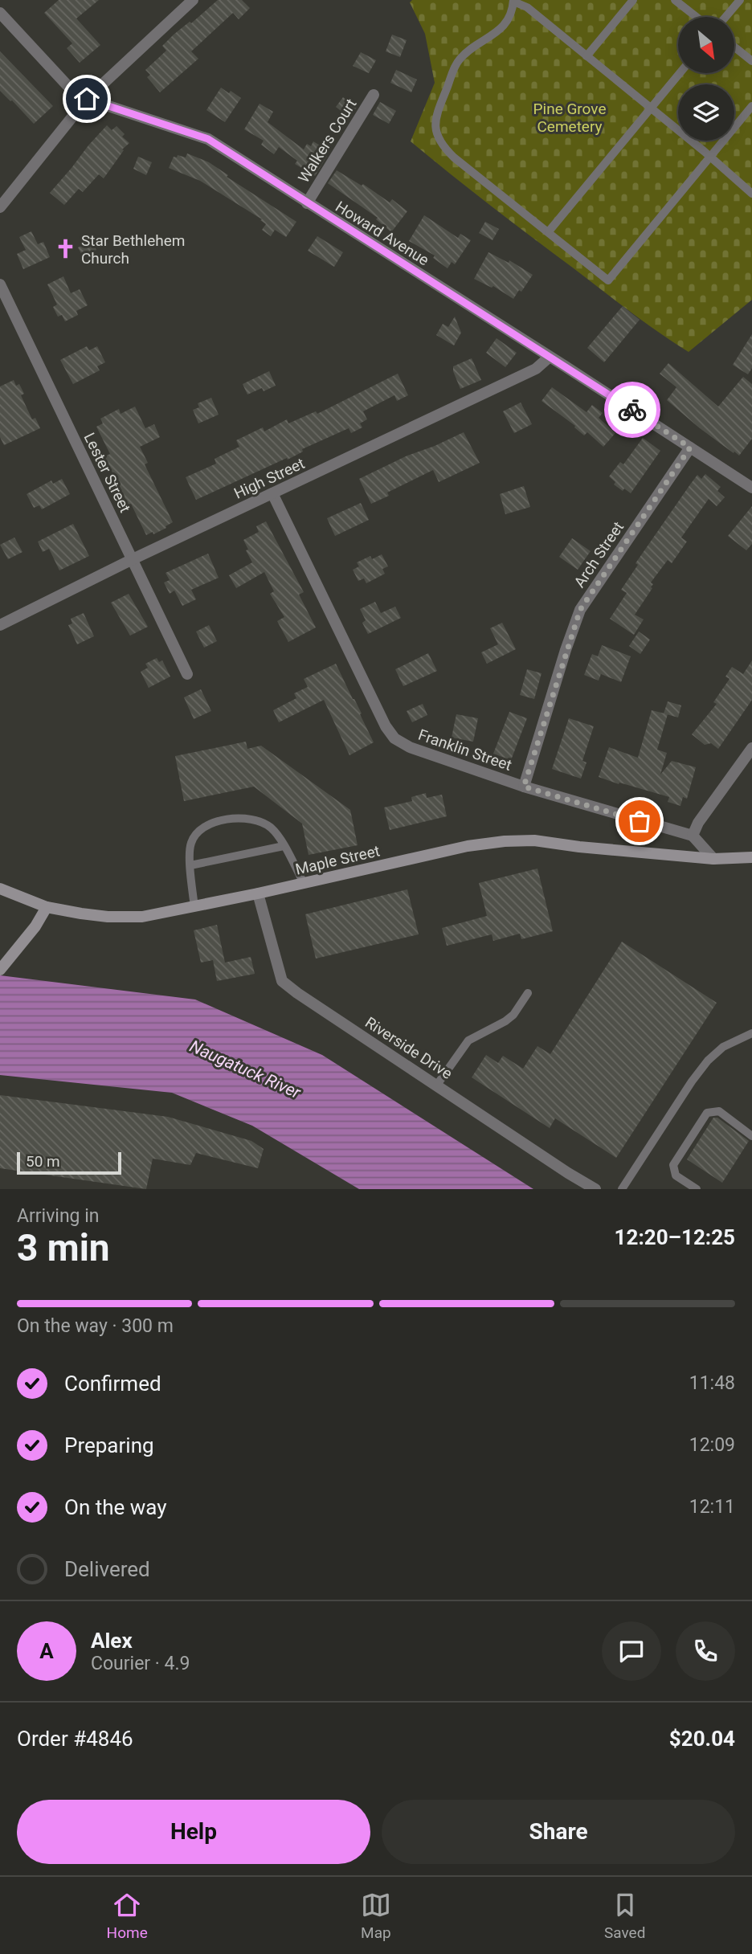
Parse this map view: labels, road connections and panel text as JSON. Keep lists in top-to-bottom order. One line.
{"streets":{"main road":["Maple Street"],"street":["Walkers Court","Howard Avenue","Lester Street","High Street","Arch Street","Franklin Street","Riverside Drive"]},"crossings":[["Walkers Court","Howard Avenue"],["Howard Avenue","High Street"],["Howard Avenue","Arch Street"],["Lester Street","High Street"],["High Street","Franklin Street"],["Arch Street","Franklin Street"],["Maple Street","Riverside Drive"]],"water":["Naugatuck River"],"parks":["Pine Grove Cemetery"],"places":{"church":["Star Bethlehem Church"]},"scale_bar":"50 m","north":"bottom right","page":{"scale":"50 m","heading":["3 min","Arriving in","12:20–12:25"],"panel":["Alex","Courier · 4.9","Order #4846","$20.04"],"bar":"On the way · 300 m","list":[["Confirmed","11:48"],["Preparing","12:09"],["On the way","12:11"],"Delivered"],"round":"A","buttons":["Help","Share"],"tabs":["Home","Map","Saved"]}}
